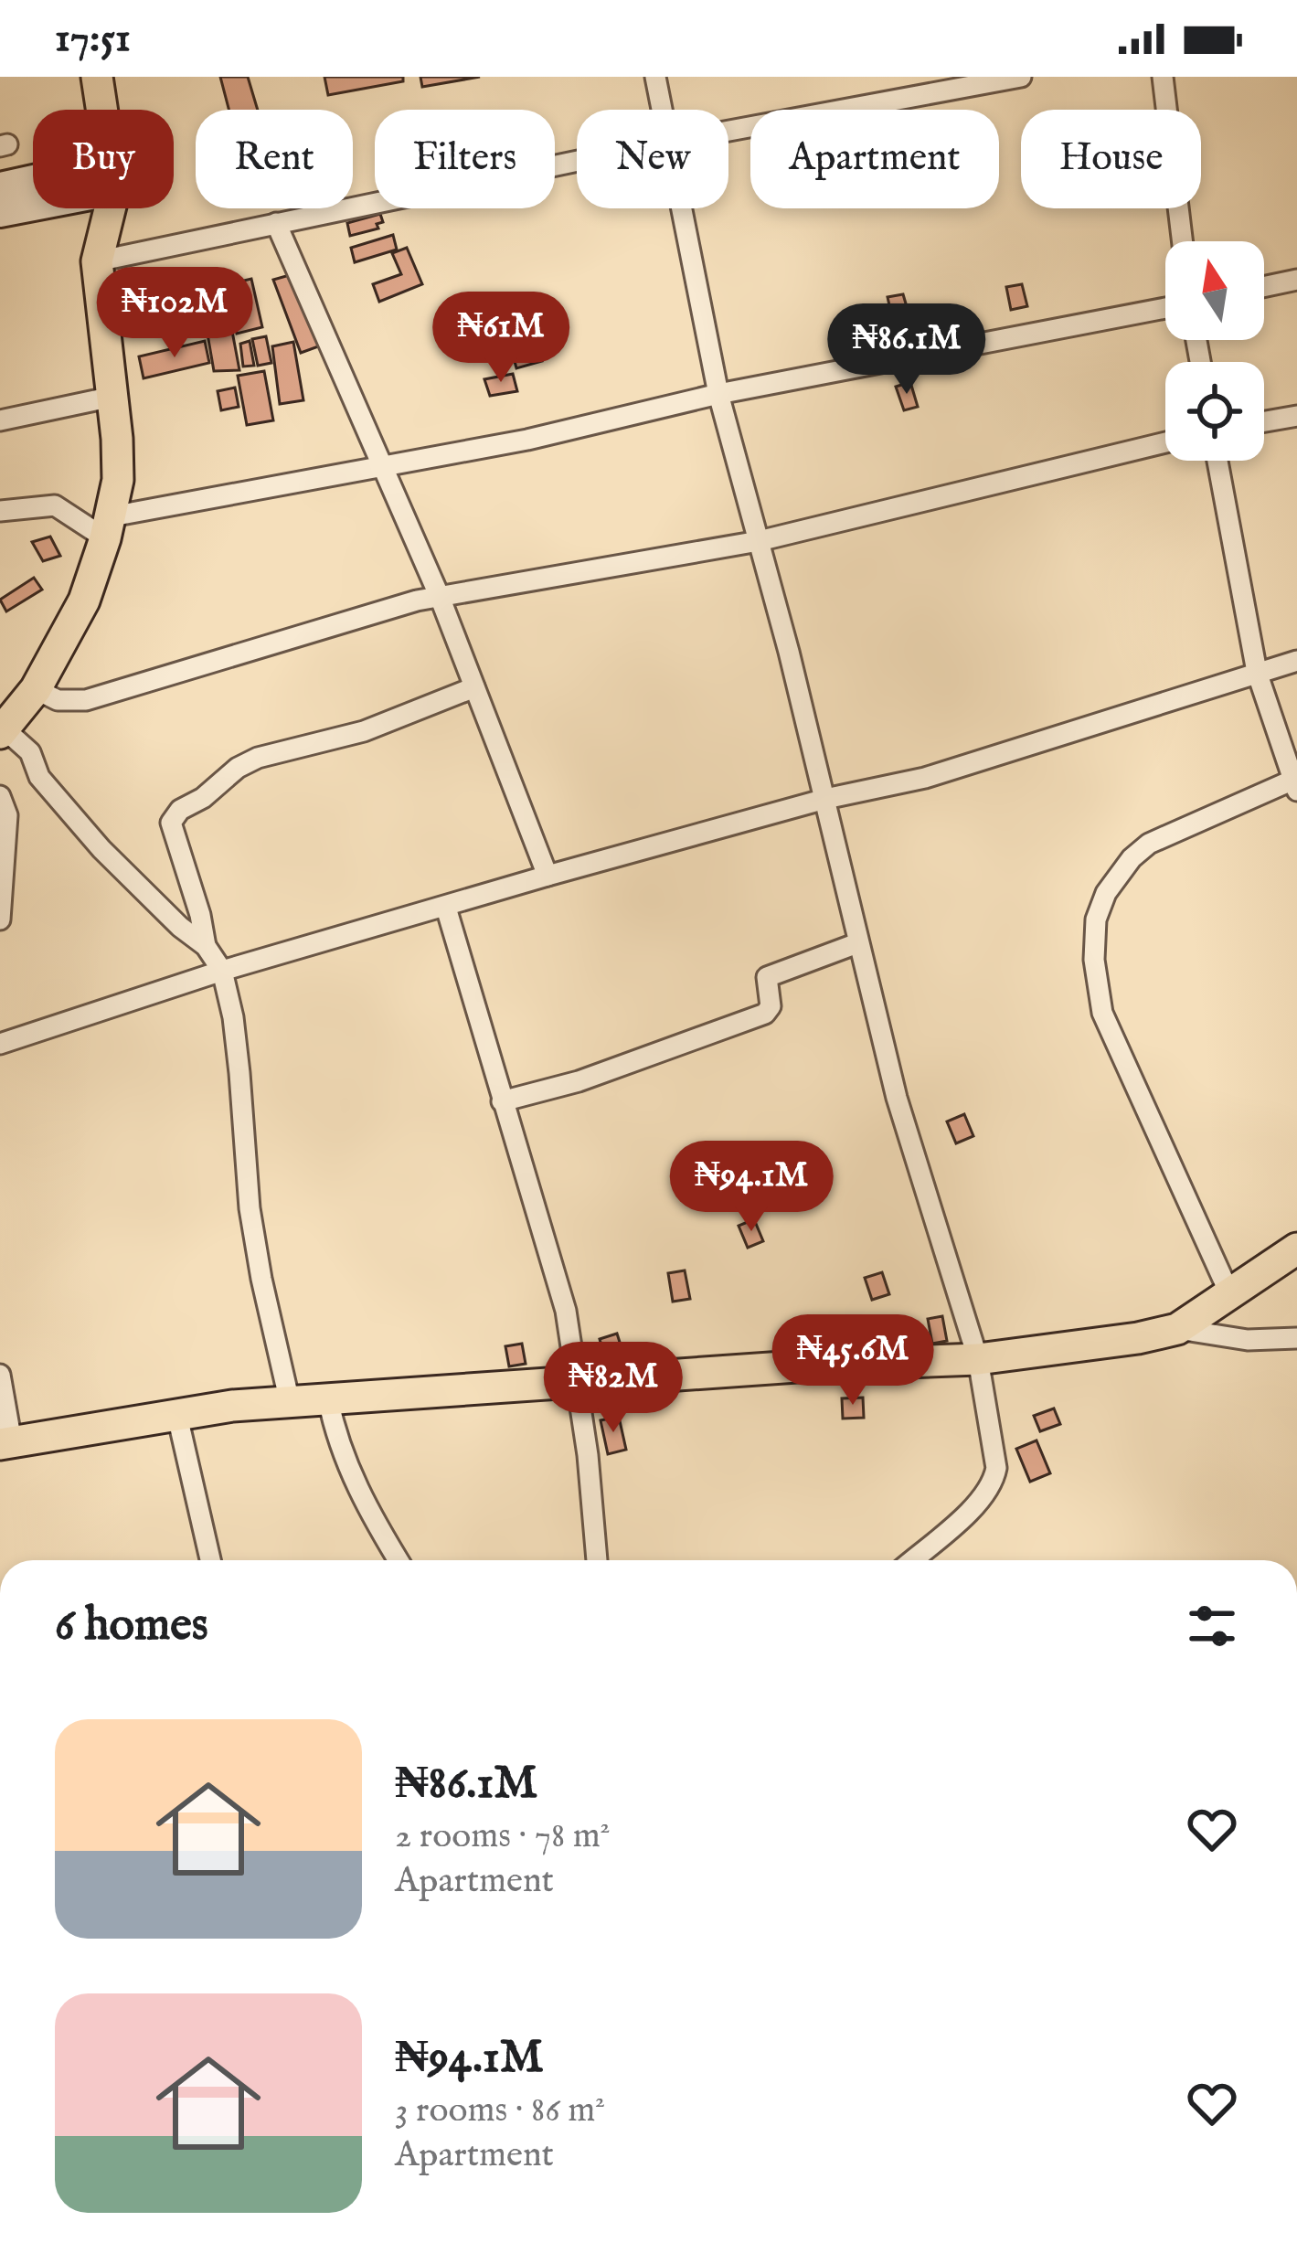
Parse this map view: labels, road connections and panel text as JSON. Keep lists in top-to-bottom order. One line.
{"north":"top","page":{"status":"17:51","chip":["Buy","Rent","Filters","New","Apartment","House"],"price":["₦102M","₦61M","₦86.1M","₦94.1M","₦45.6M","₦82M"],"heading":"6 homes","list":[{"name":"₦86.1M","note":"2 rooms · 78 m² · Apartment"},{"name":"₦94.1M","note":"3 rooms · 86 m² · Apartment"}]}}
